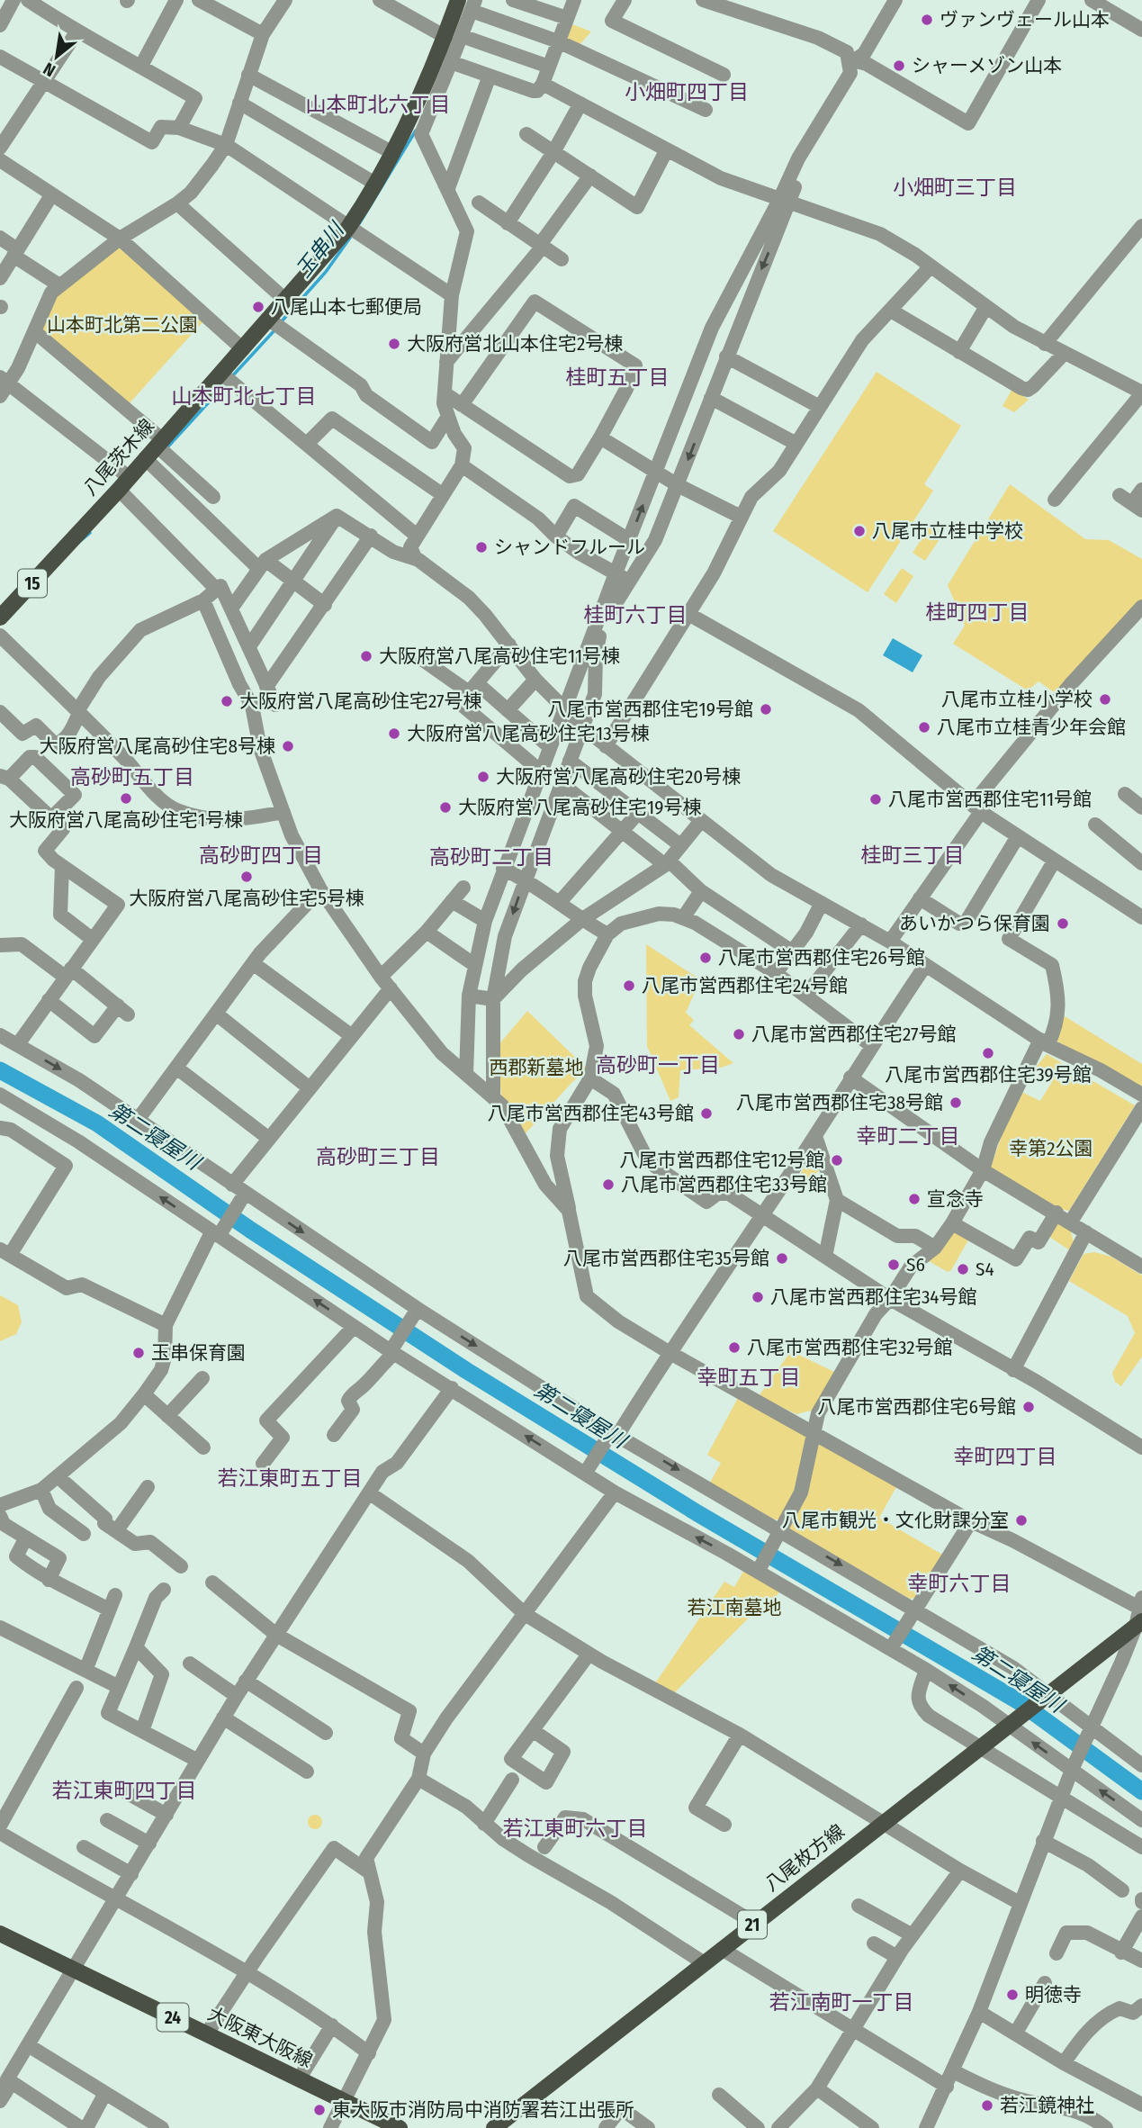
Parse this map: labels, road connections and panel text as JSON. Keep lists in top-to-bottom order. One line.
{"streets":{"main road":["八尾茨木線","15","八尾枚方線","21","24","大阪東大阪線"]},"districts":["小畑町四丁目","山本町北六丁目","小畑町三丁目","桂町五丁目","山本町北七丁目","桂町四丁目","桂町六丁目","高砂町五丁目","高砂町四丁目","桂町三丁目","高砂町二丁目","高砂町一丁目","幸町二丁目","高砂町三丁目","幸町五丁目","幸町四丁目","若江東町五丁目","幸町六丁目","若江東町四丁目","若江東町六丁目","若江南町一丁目"],"water":["玉串川","第二寝屋川"],"parks":["山本町北第二公園","西郡新墓地","幸第2公園","若江南墓地"],"places":["ヴァンヴェール山本","シャーメゾン山本","八尾山本七郵便局","大阪府営北山本住宅2号棟","八尾市立桂中学校","シャンドフルール","大阪府営八尾高砂住宅11号棟","八尾市立桂小学校","大阪府営八尾高砂住宅27号棟","八尾市営西郡住宅19号館","八尾市立桂青少年会館","大阪府営八尾高砂住宅13号棟","大阪府営八尾高砂住宅8号棟","大阪府営八尾高砂住宅20号棟","大阪府営八尾高砂住宅1号棟","八尾市営西郡住宅11号館","大阪府営八尾高砂住宅19号棟","大阪府営八尾高砂住宅5号棟","あいかつら保育園","八尾市営西郡住宅26号館","八尾市営西郡住宅24号館","八尾市営西郡住宅27号館","八尾市営西郡住宅39号館","八尾市営西郡住宅38号館","八尾市営西郡住宅43号館","八尾市営西郡住宅12号館","八尾市営西郡住宅33号館","宣念寺","八尾市営西郡住宅35号館","S6","S4","八尾市営西郡住宅34号館","八尾市営西郡住宅32号館","玉串保育園","八尾市営西郡住宅6号館","八尾市観光・文化財課分室","明徳寺","若江鏡神社","東大阪市消防局中消防署若江出張所"],"north":"bottom left"}
